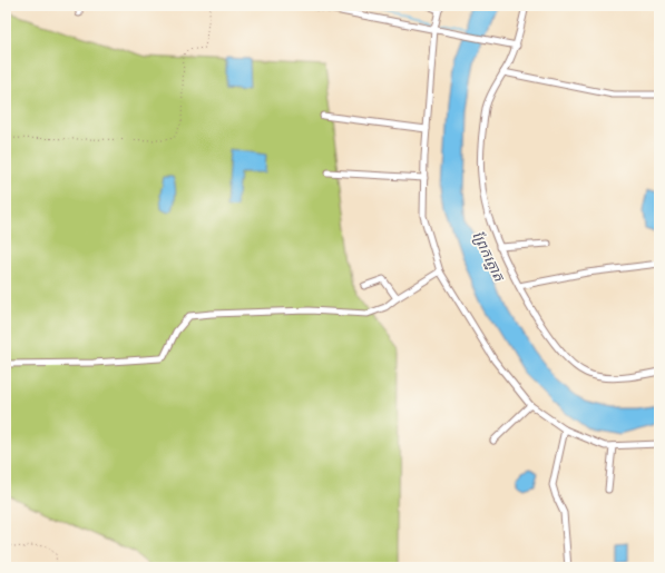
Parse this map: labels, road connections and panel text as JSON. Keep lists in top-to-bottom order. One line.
{"water":["ព្រែកត្នោត"]}
